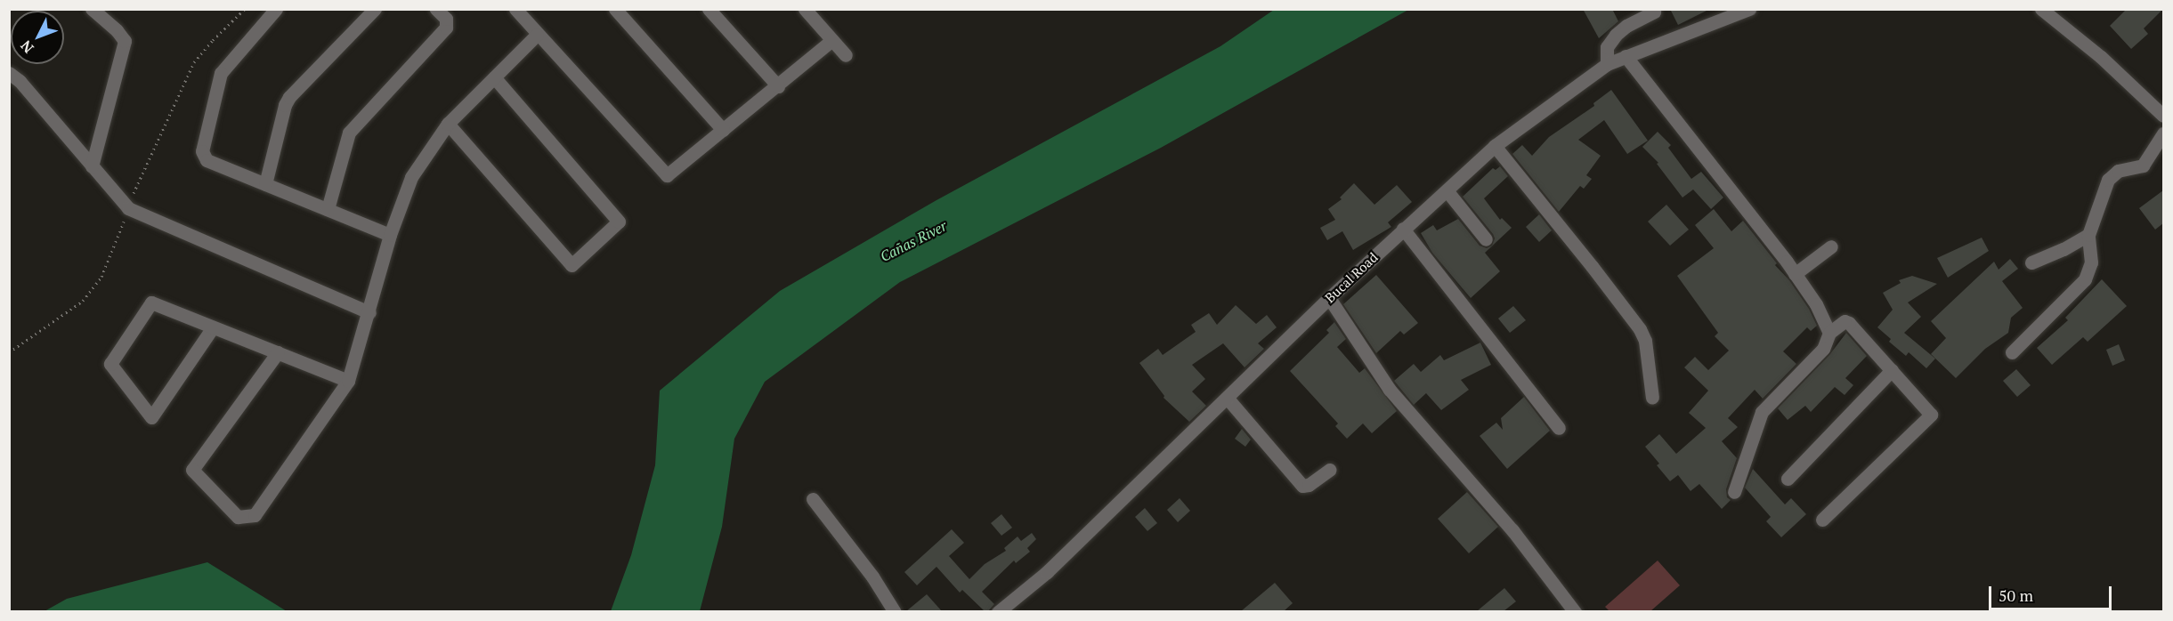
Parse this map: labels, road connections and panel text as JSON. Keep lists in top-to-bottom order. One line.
{"streets":{"street":["Bucal Road"]},"water":["Cañas River"],"scale_bar":"50 m","north":"bottom left"}
